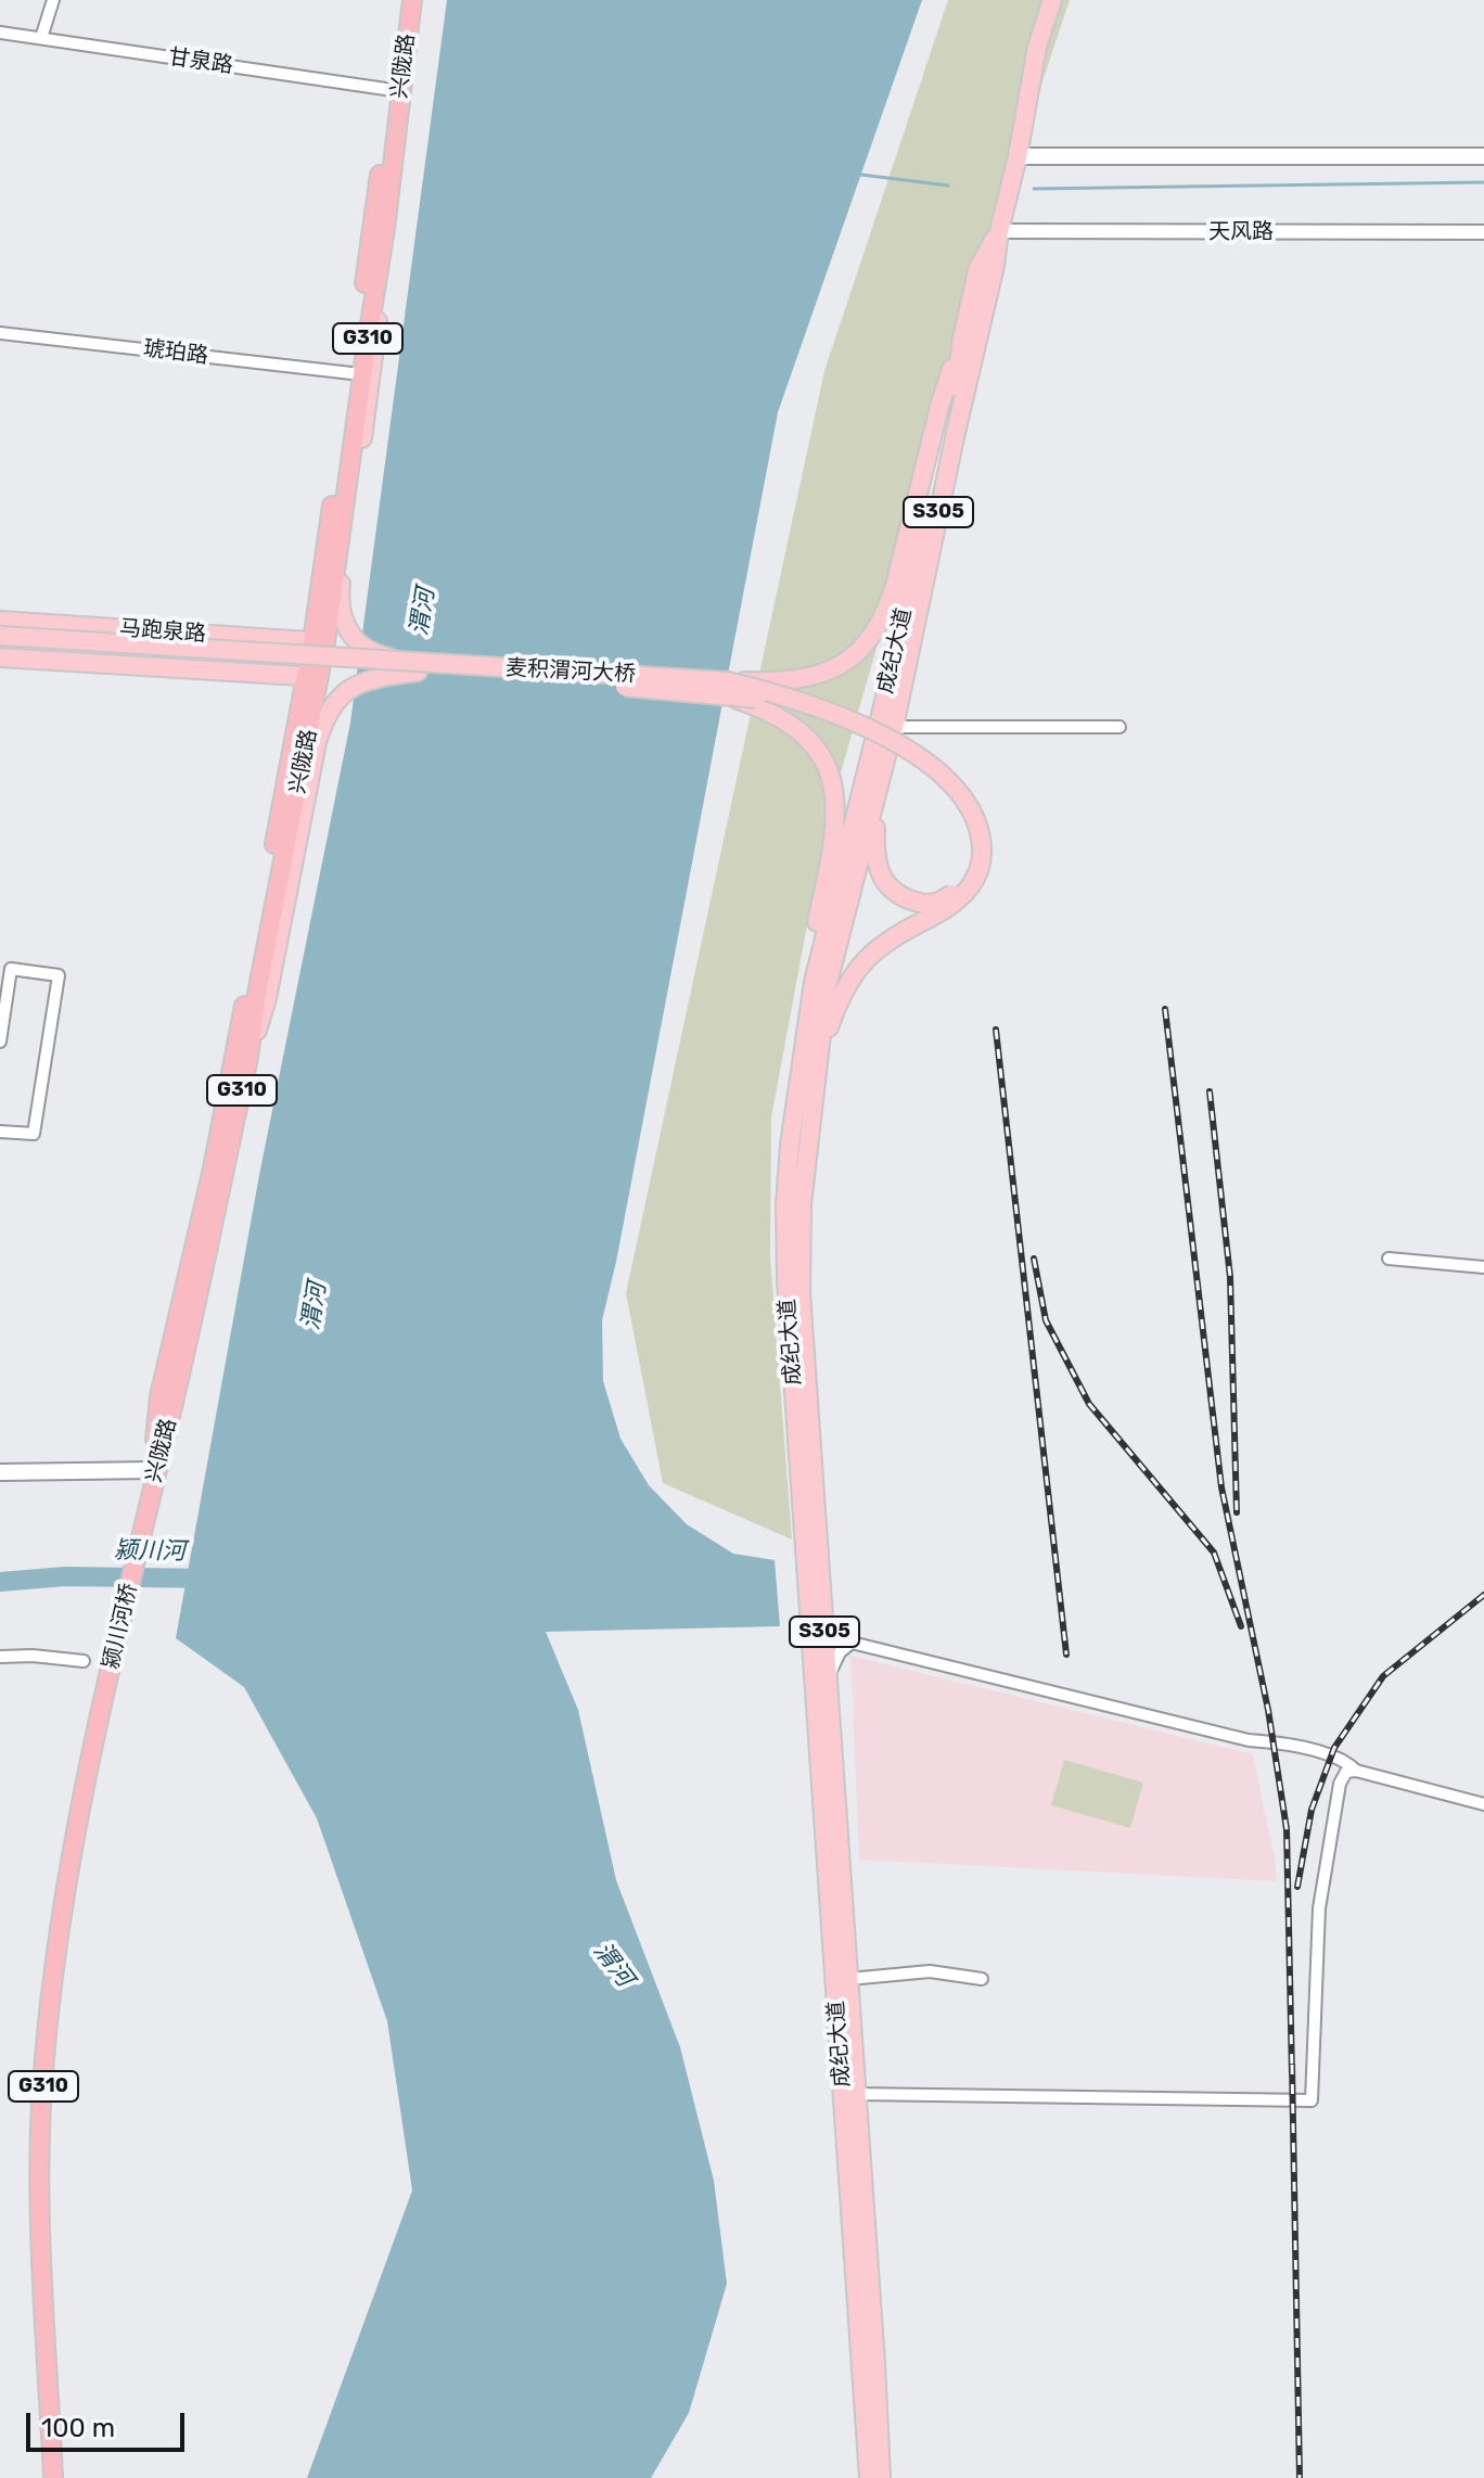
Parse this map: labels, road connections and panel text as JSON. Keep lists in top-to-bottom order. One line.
{"streets":{"highway":["兴陇路","G310","颍川河桥"],"main road":["S305","马跑泉路","成纪大道","麦积渭河大桥"],"street":["甘泉路","天风路","琥珀路"]},"crossings":[["甘泉路","兴陇路"],["兴陇路","琥珀路"],["兴陇路","马跑泉路"],["兴陇路","颍川河桥"],["天风路","成纪大道"],["成纪大道","麦积渭河大桥"]],"water":["渭河","颍川河"],"scale_bar":"100 m"}
